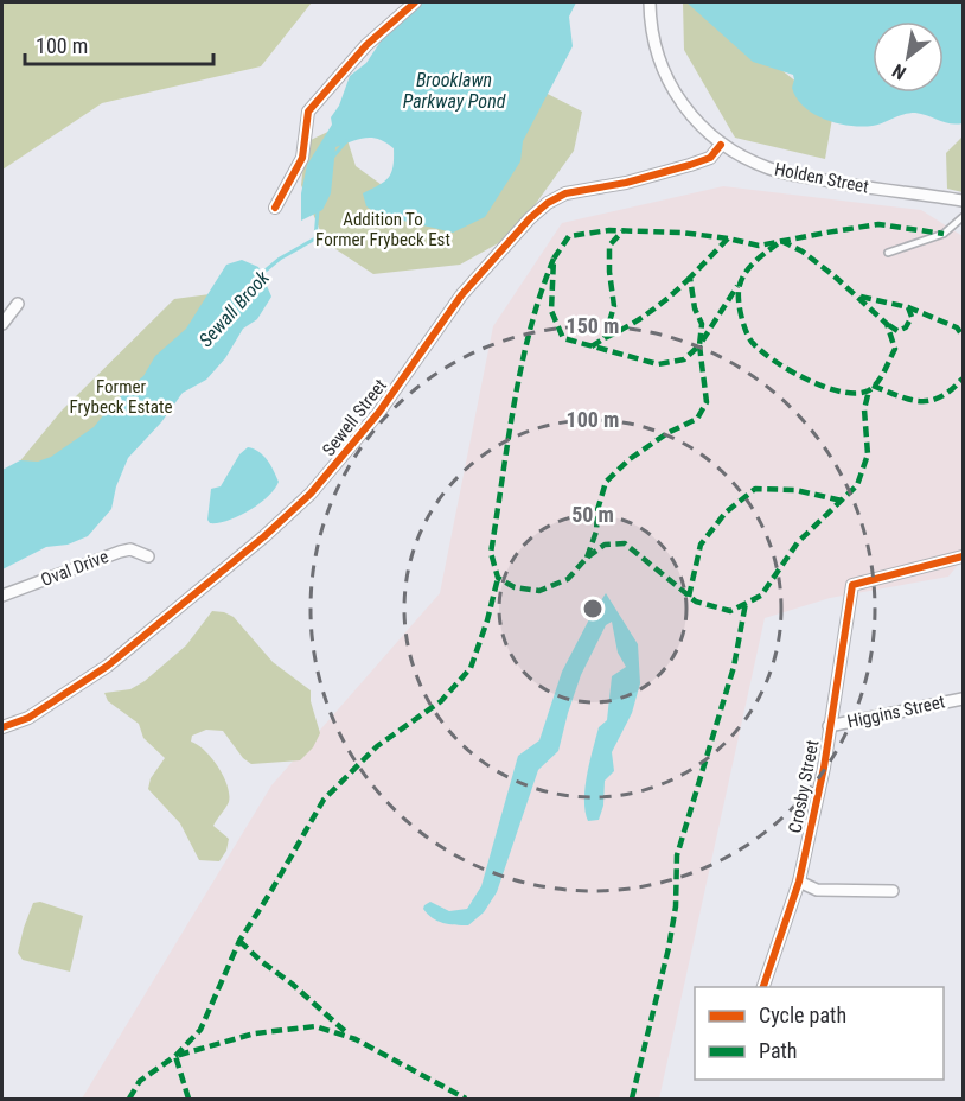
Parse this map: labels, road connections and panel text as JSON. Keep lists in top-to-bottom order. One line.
{"streets":{"street":["Holden Street","Sewell Street","Oval Drive","Higgins Street","Crosby Street"]},"crossings":[["Holden Street","Sewell Street"],["Higgins Street","Crosby Street"]],"water":["Brooklawn Parkway Pond","Sewall Brook"],"parks":["Addition To Former Frybeck Est","Former Frybeck Estate"],"legend":["Cycle path","Path"],"scale_bar":"100 m","north":"bottom left","rings":["150 m","100 m","50 m"]}
